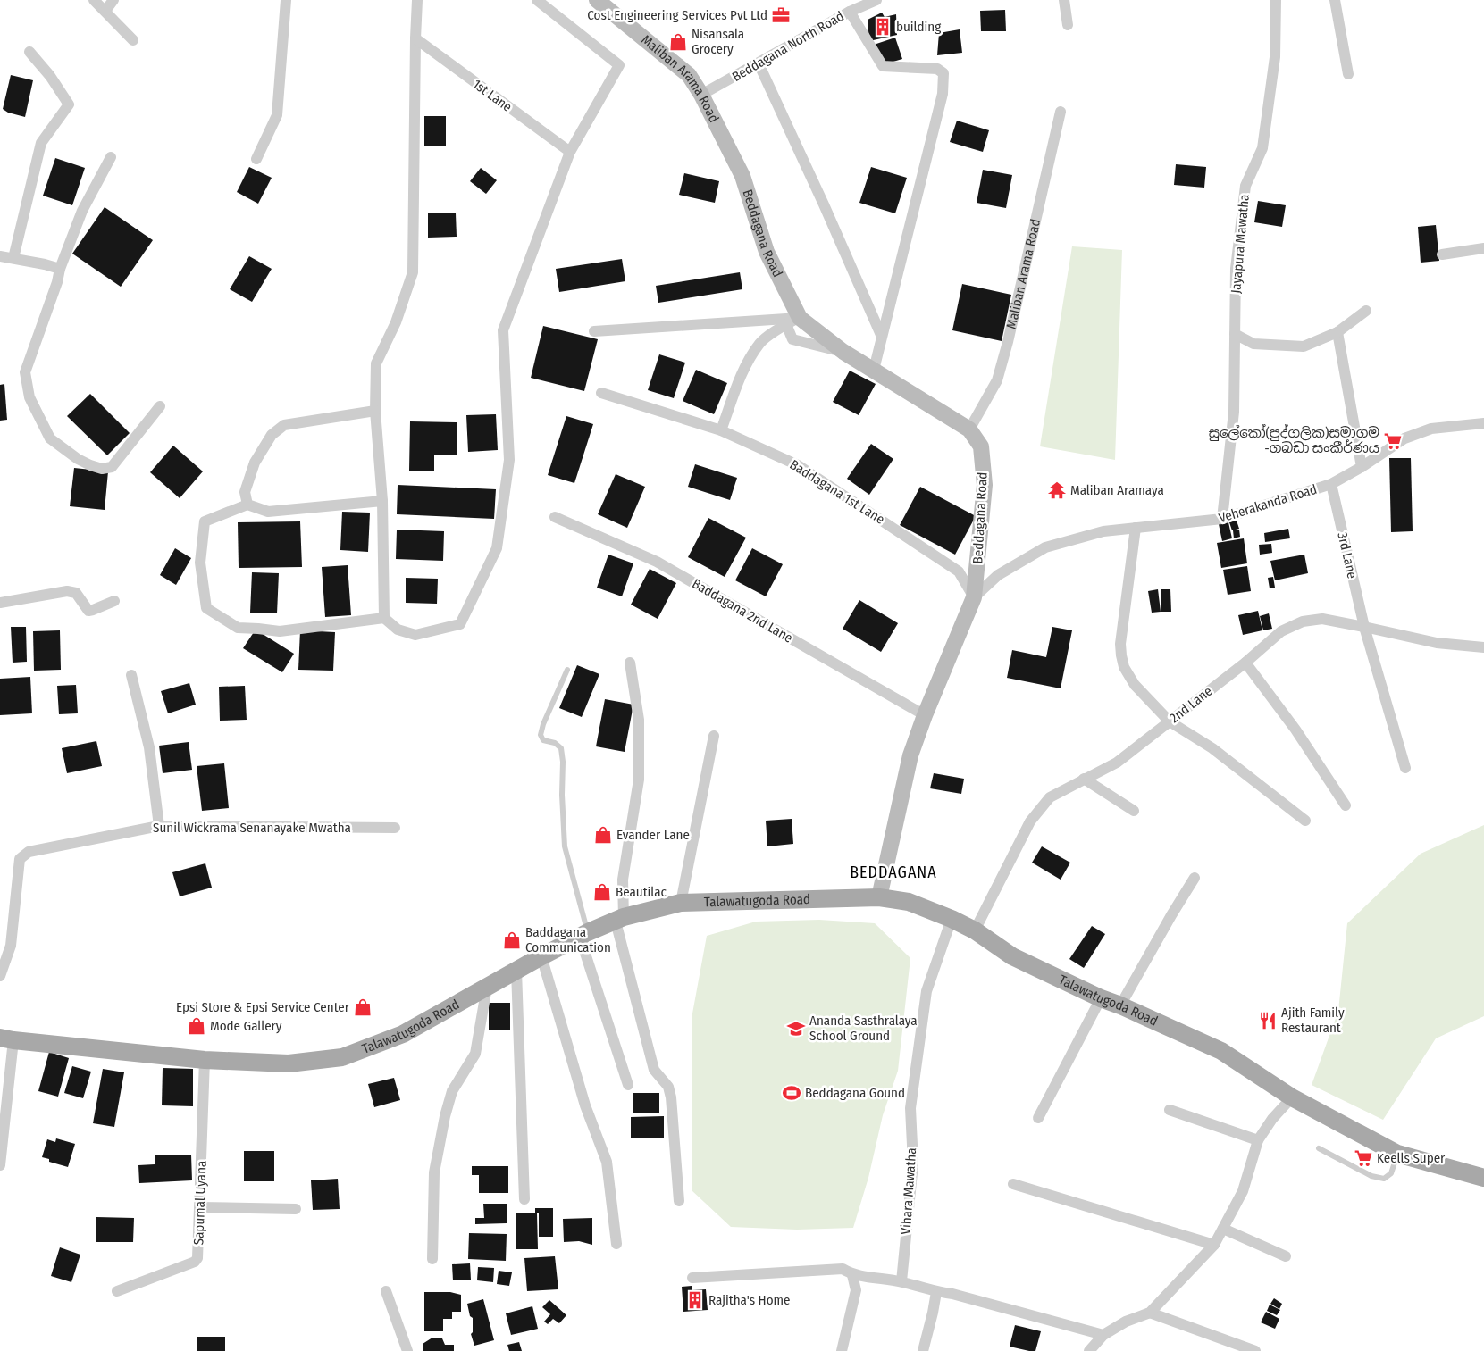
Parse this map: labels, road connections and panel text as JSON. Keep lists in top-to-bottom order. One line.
{"streets":{"main road":["Talawatugoda Road"],"street":["Beddagana North Road","Maliban Arama Road","1st Lane","Beddagana Road","Jayapura Mawatha","Baddagana 1st Lane","Veherakanda Road","3rd Lane","Baddagana 2nd Lane","2nd Lane","Sunil Wickrama Senanayake Mwatha","Vihara Mawatha","Sapumal Uyana"]},"crossings":[["Beddagana North Road","Maliban Arama Road"],["Maliban Arama Road","Beddagana Road"],["Beddagana Road","Baddagana 1st Lane"],["Beddagana Road","Veherakanda Road"],["Beddagana Road","Baddagana 2nd Lane"],["Beddagana Road","Talawatugoda Road"],["Jayapura Mawatha","Veherakanda Road"],["Baddagana 1st Lane","Veherakanda Road"],["Veherakanda Road","3rd Lane"],["3rd Lane","2nd Lane"],["2nd Lane","Talawatugoda Road"],["Talawatugoda Road","Vihara Mawatha"],["Talawatugoda Road","Sapumal Uyana"]],"districts":["BEDDAGANA"],"places":{"office":["Cost Engineering Services Pvt Ltd"],"building":["building","Rajitha's Home"],"shop":["Nisansala Grocery","Evander Lane","Beautilac","Baddagana Communication","Epsi Store & Epsi Service Center","Mode Gallery"],"supermarket":["සුලේකෝ(පුද්ගලික)සමාගම -ගබඩා සංකීර්ණය","Keells Super"],"temple":["Maliban Aramaya"],"restaurant":["Ajith Family Restaurant"],"school or university":["Ananda Sasthralaya School Ground"],"sports":["Beddagana Gound"]}}
